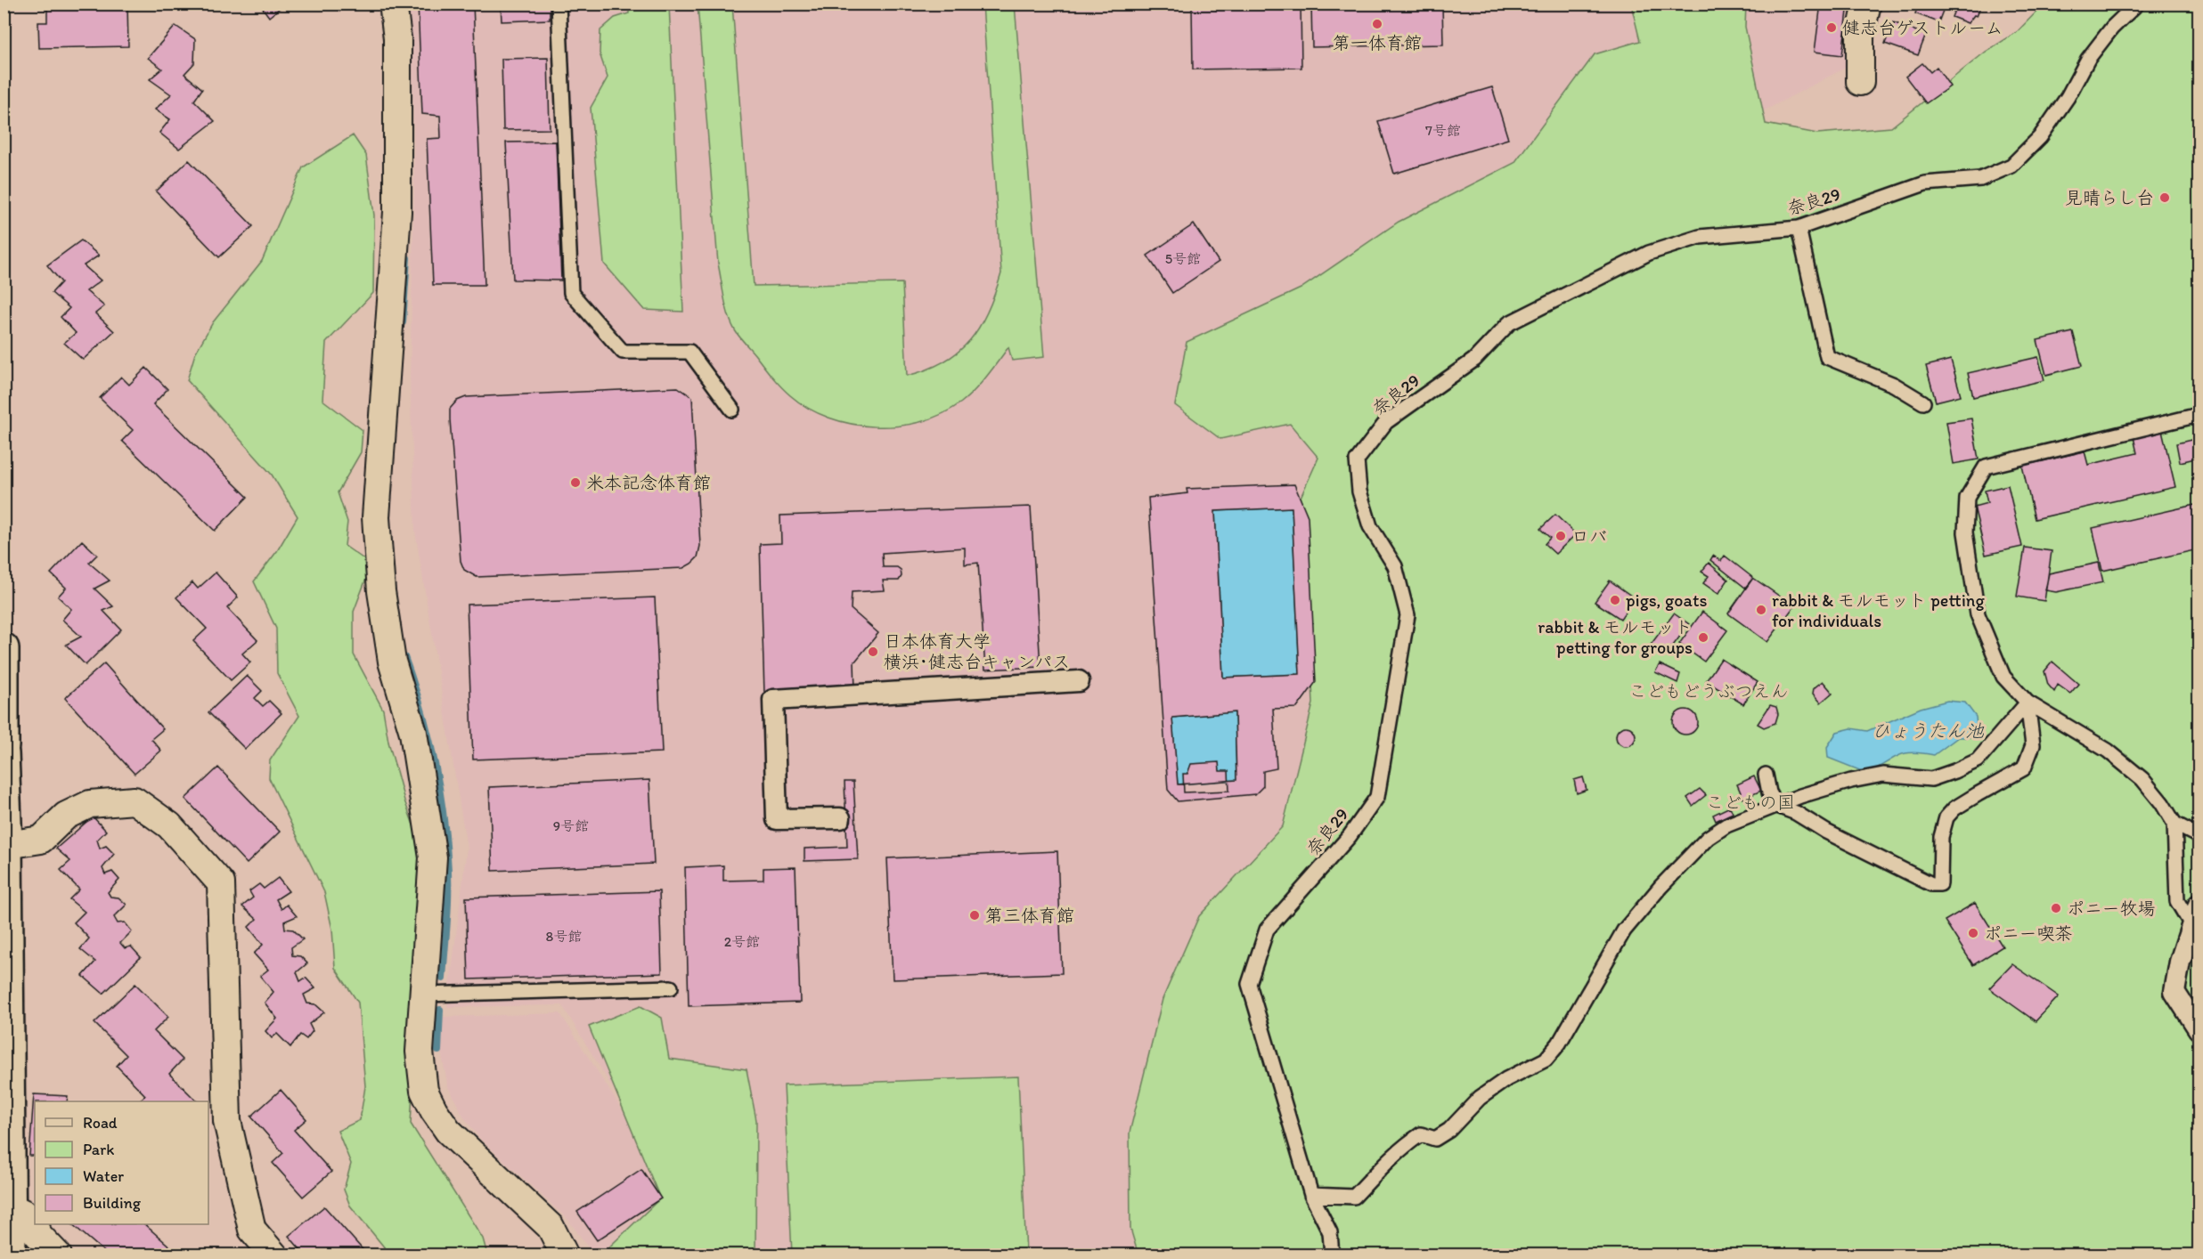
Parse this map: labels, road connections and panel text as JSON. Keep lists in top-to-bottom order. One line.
{"streets":{"lane":["奈良29"]},"water":["ひょうたん池"],"parks":["こどもどうぶつえん","こどもの国"],"places":["第一体育館","健志台ゲストルーム","見晴らし台","米本記念体育館","ロバ","pigs, goats","rabbit & モルモット petting for individuals","rabbit & モルモット petting for groups","日本体育大学 横浜･健志台キャンパス","ポニー牧場","第三体育館","ポニー喫茶"],"house_numbers":["7号館","5号館","9号館","8号館","2号館"],"legend":["Road","Park","Water","Building"]}
